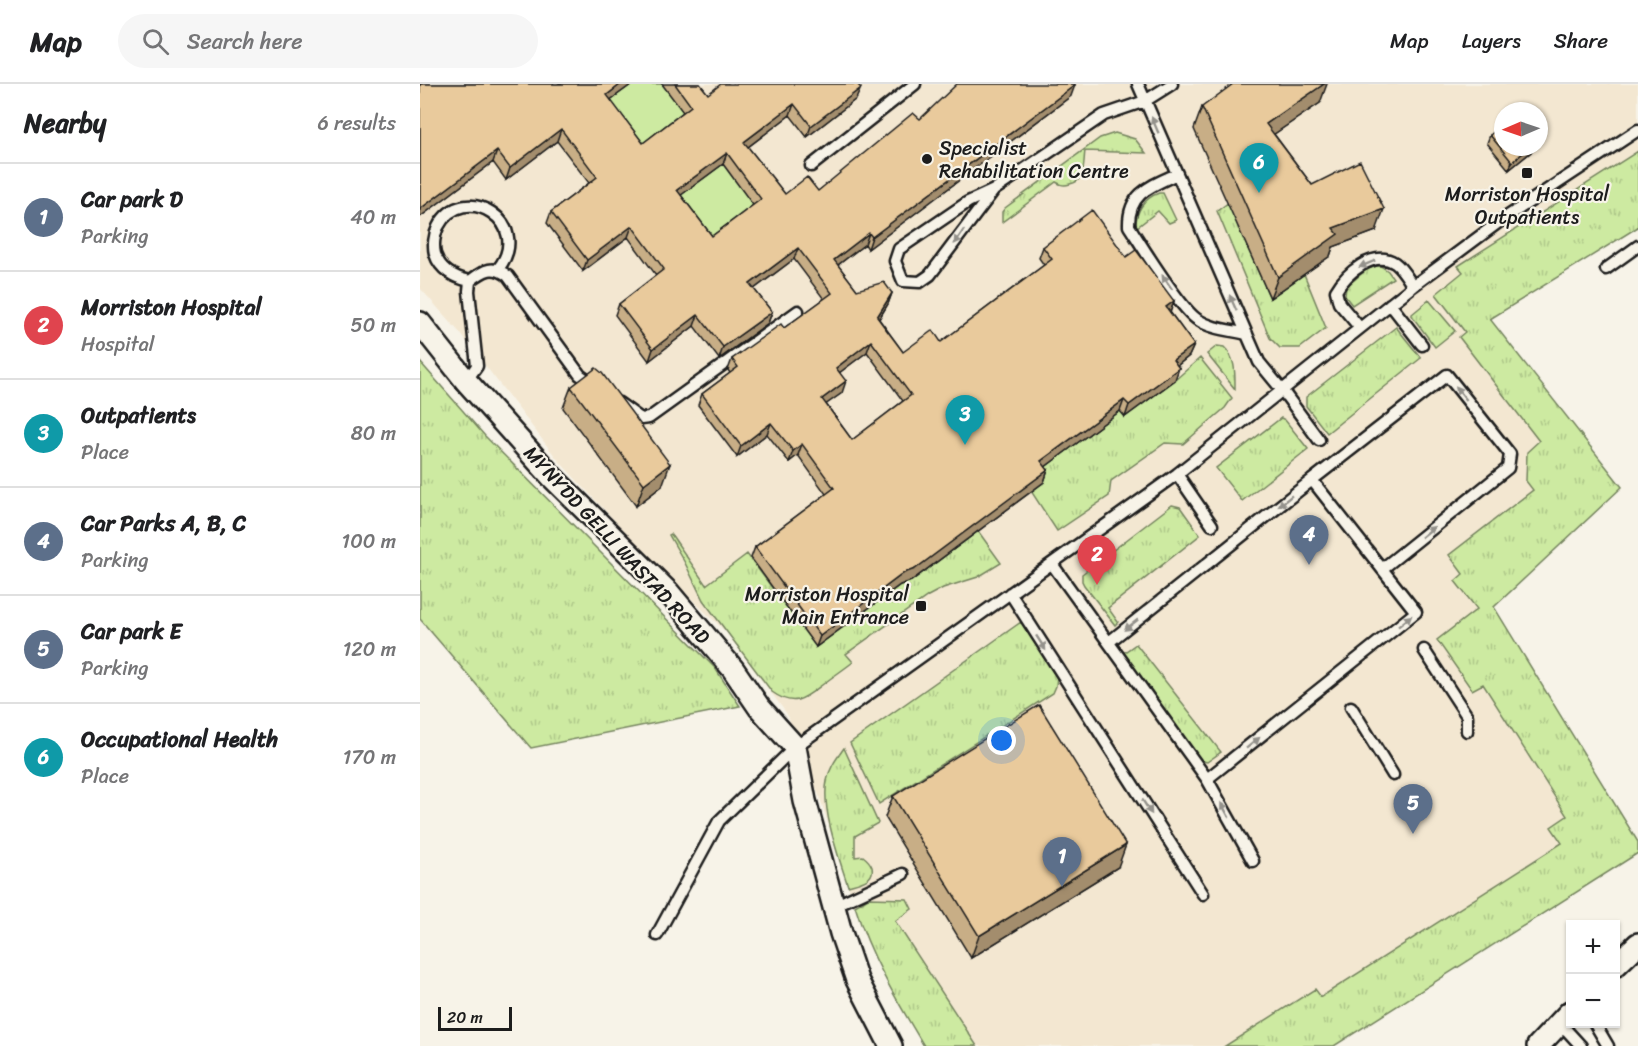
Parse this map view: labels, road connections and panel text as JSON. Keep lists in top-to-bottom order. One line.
{"streets":{"street":["MYNYDD GELLI WASTAD ROAD"]},"places":{"other":["Specialist Rehabilitation Centre"],"transit":["Morriston Hospital Outpatients","Morriston Hospital Main Entrance"]},"scale_bar":"20 m","north":"left","page":{"header":"Map","search":"Search here","nav":["Map","Layers","Share"],"heading":["Nearby","6 results"],"pins":["6","3","4","2","5","1"],"list":[{"mark":"1","name":"Car park D","note":"Parking","value":"40 m"},{"mark":"2","name":"Morriston Hospital","note":"Hospital","value":"50 m"},{"mark":"3","name":"Outpatients","note":"Place","value":"80 m"},{"mark":"4","name":"Car Parks A, B, C","note":"Parking","value":"100 m"},{"mark":"5","name":"Car park E","note":"Parking","value":"120 m"},{"mark":"6","name":"Occupational Health","note":"Place","value":"170 m"}],"map_buttons":["+","−"],"scale":"20 m"}}
